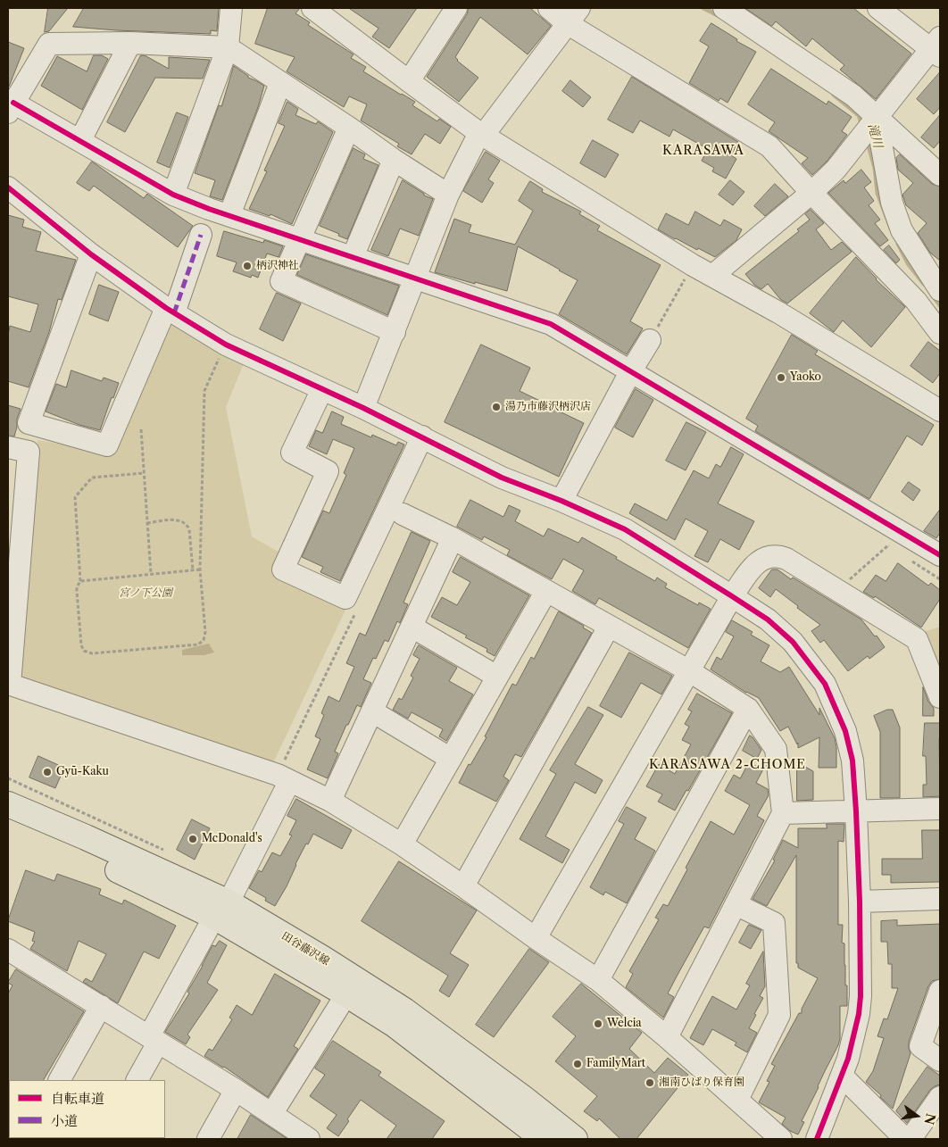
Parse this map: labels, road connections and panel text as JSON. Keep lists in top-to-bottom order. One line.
{"streets":{"main road":["田谷藤沢線"]},"districts":["KARASAWA","KARASAWA 2-CHOME"],"water":["滝川"],"parks":["宮ノ下公園"],"places":["柄沢神社","Yaoko","湯乃市藤沢柄沢店","Gyū-Kaku","McDonald's","Welcia","FamilyMart","湘南ひばり保育園"],"legend":["自転車道","小道"],"north":"right"}
